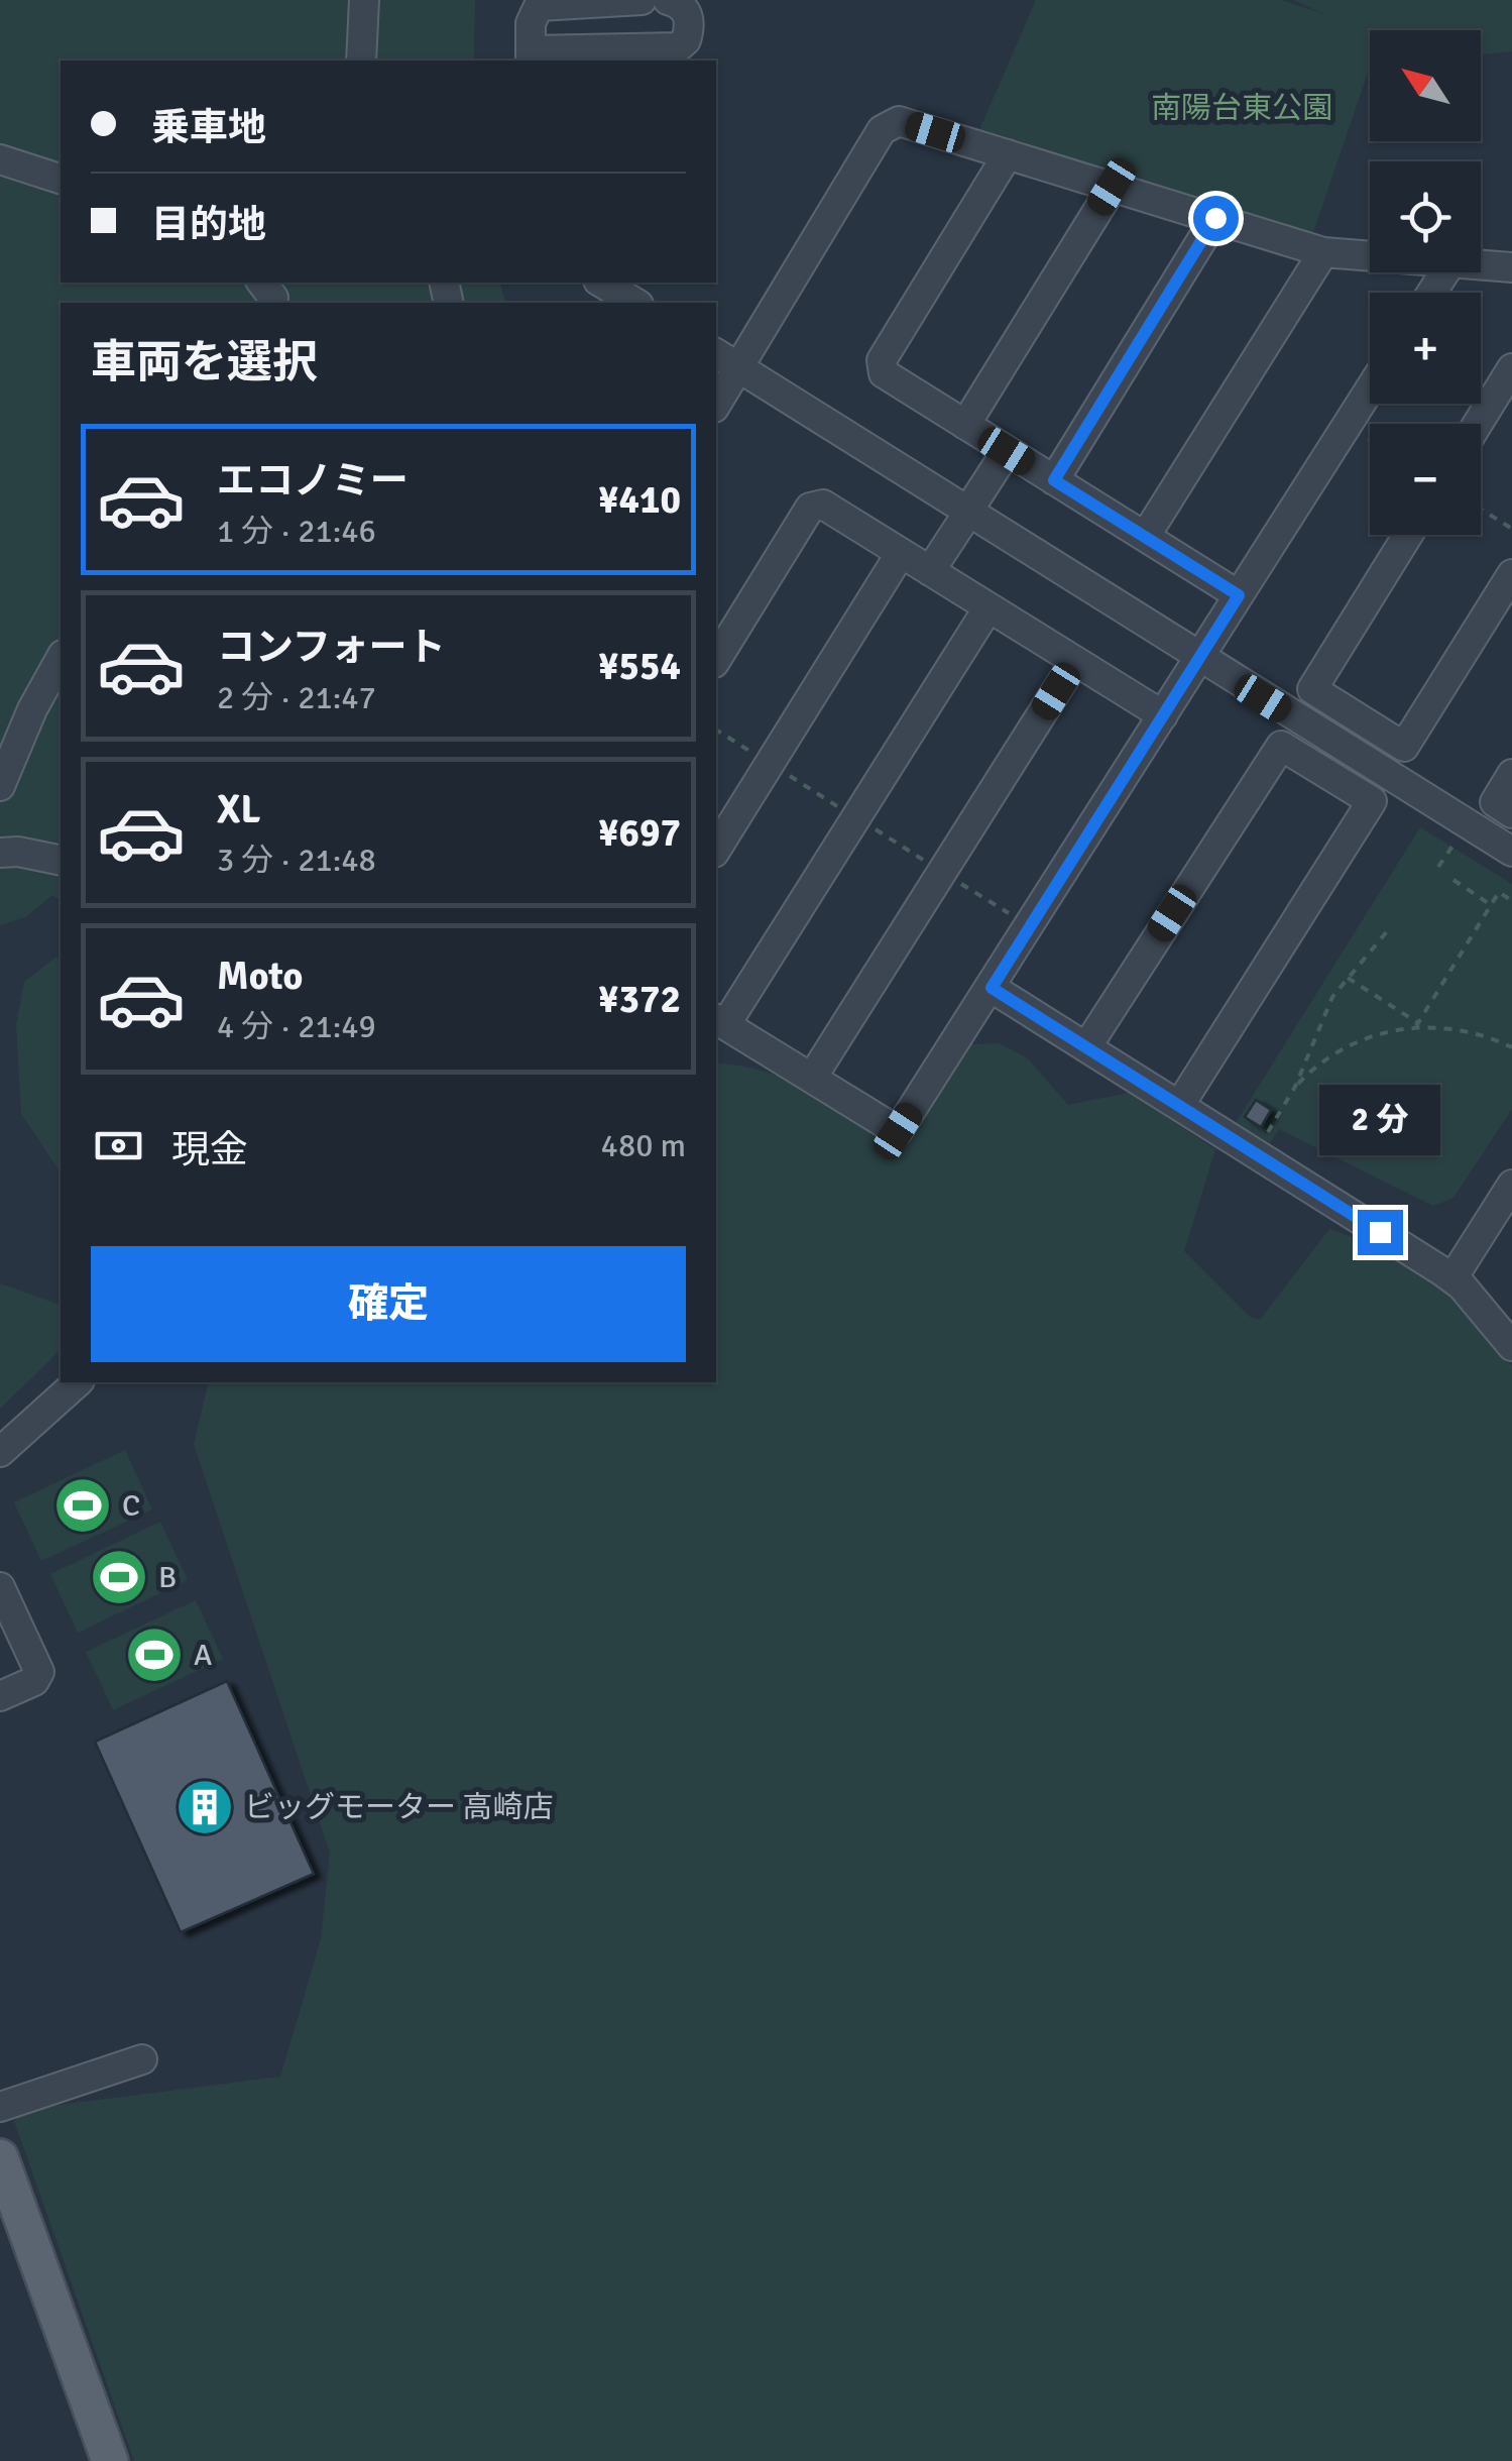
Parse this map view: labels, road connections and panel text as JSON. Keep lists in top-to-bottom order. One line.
{"parks":["南陽台東公園"],"places":{"sports":["C","B","A"],"building":["ビッグモーター 高崎店"]},"north":"top left","page":{"map_buttons":["+","−"],"banner":["乗車地","目的地"],"heading":"車両を選択","list":[{"name":"エコノミー","note":"1 分 · 21:46","value":"¥410"},{"name":"コンフォート","note":"2 分 · 21:47","value":"¥554"},{"name":"XL","note":"3 分 · 21:48","value":"¥697"},{"name":"Moto","note":"4 分 · 21:49","value":"¥372"}],"bubble":"2 分","pay":["現金","480 m"],"buttons":"確定"}}
